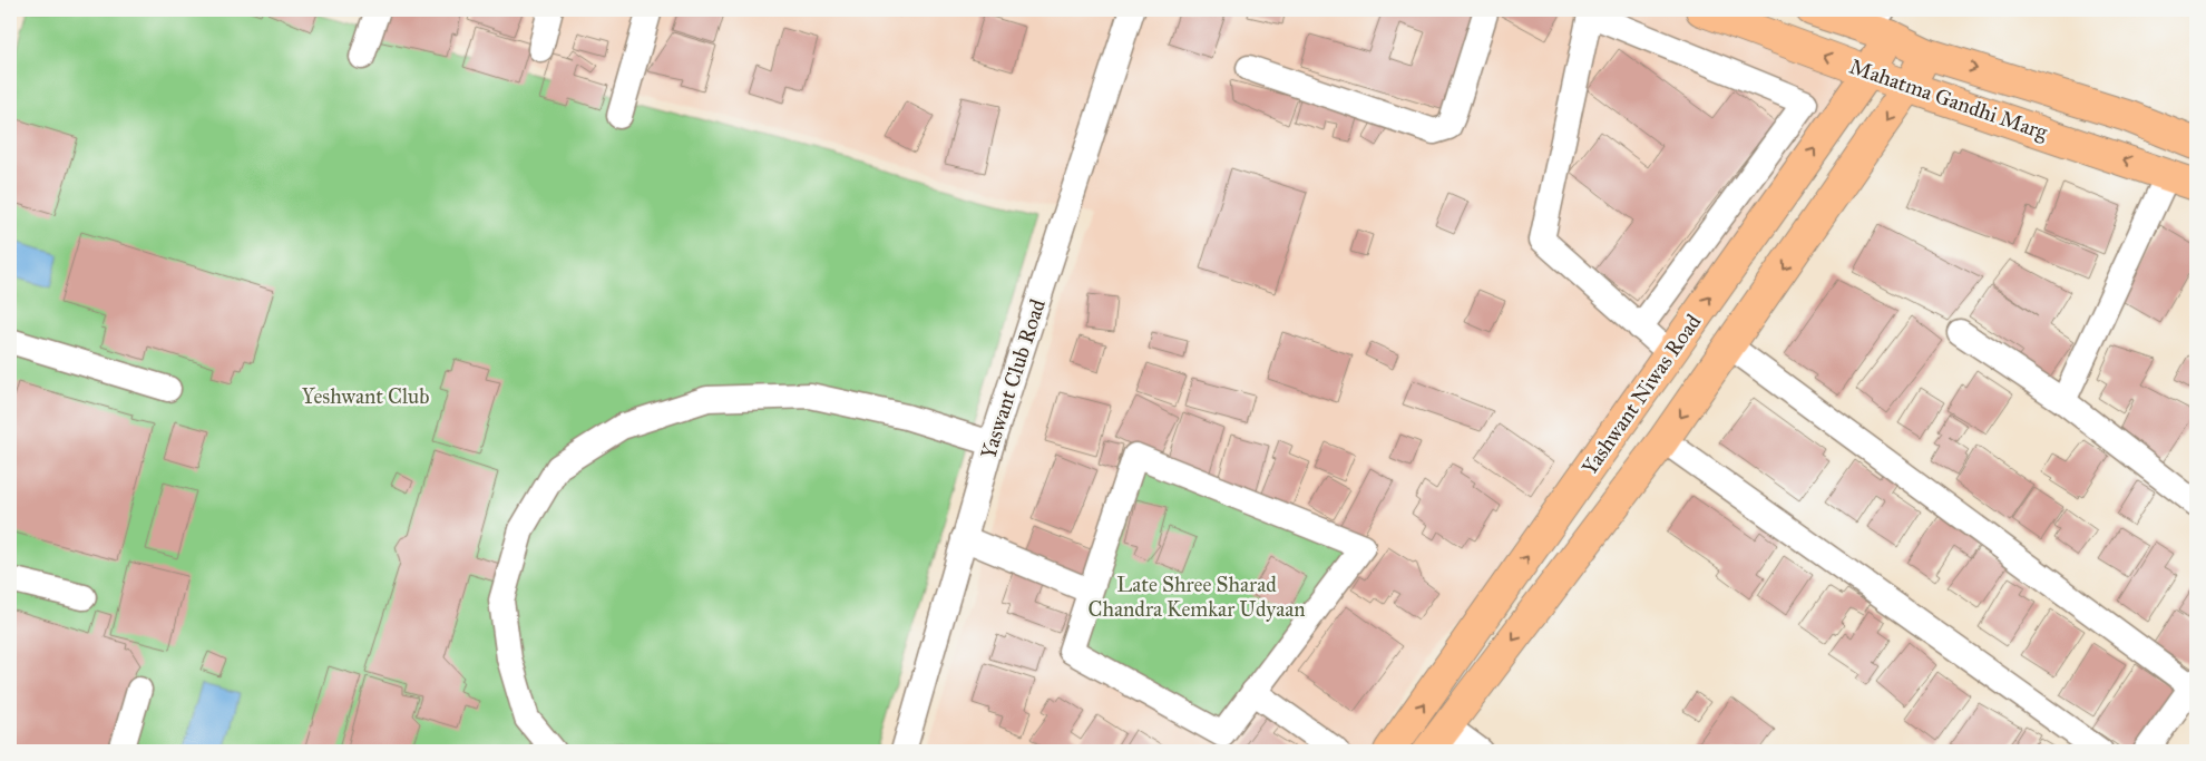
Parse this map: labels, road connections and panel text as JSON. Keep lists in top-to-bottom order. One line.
{"streets":{"main road":["Mahatma Gandhi Marg","Yashwant Niwas Road"],"street":["Yaswant Club Road"]},"crossings":[["Mahatma Gandhi Marg","Yashwant Niwas Road"]],"parks":["Yeshwant Club","Late Shree Sharad Chandra Kemkar Udyaan"]}
